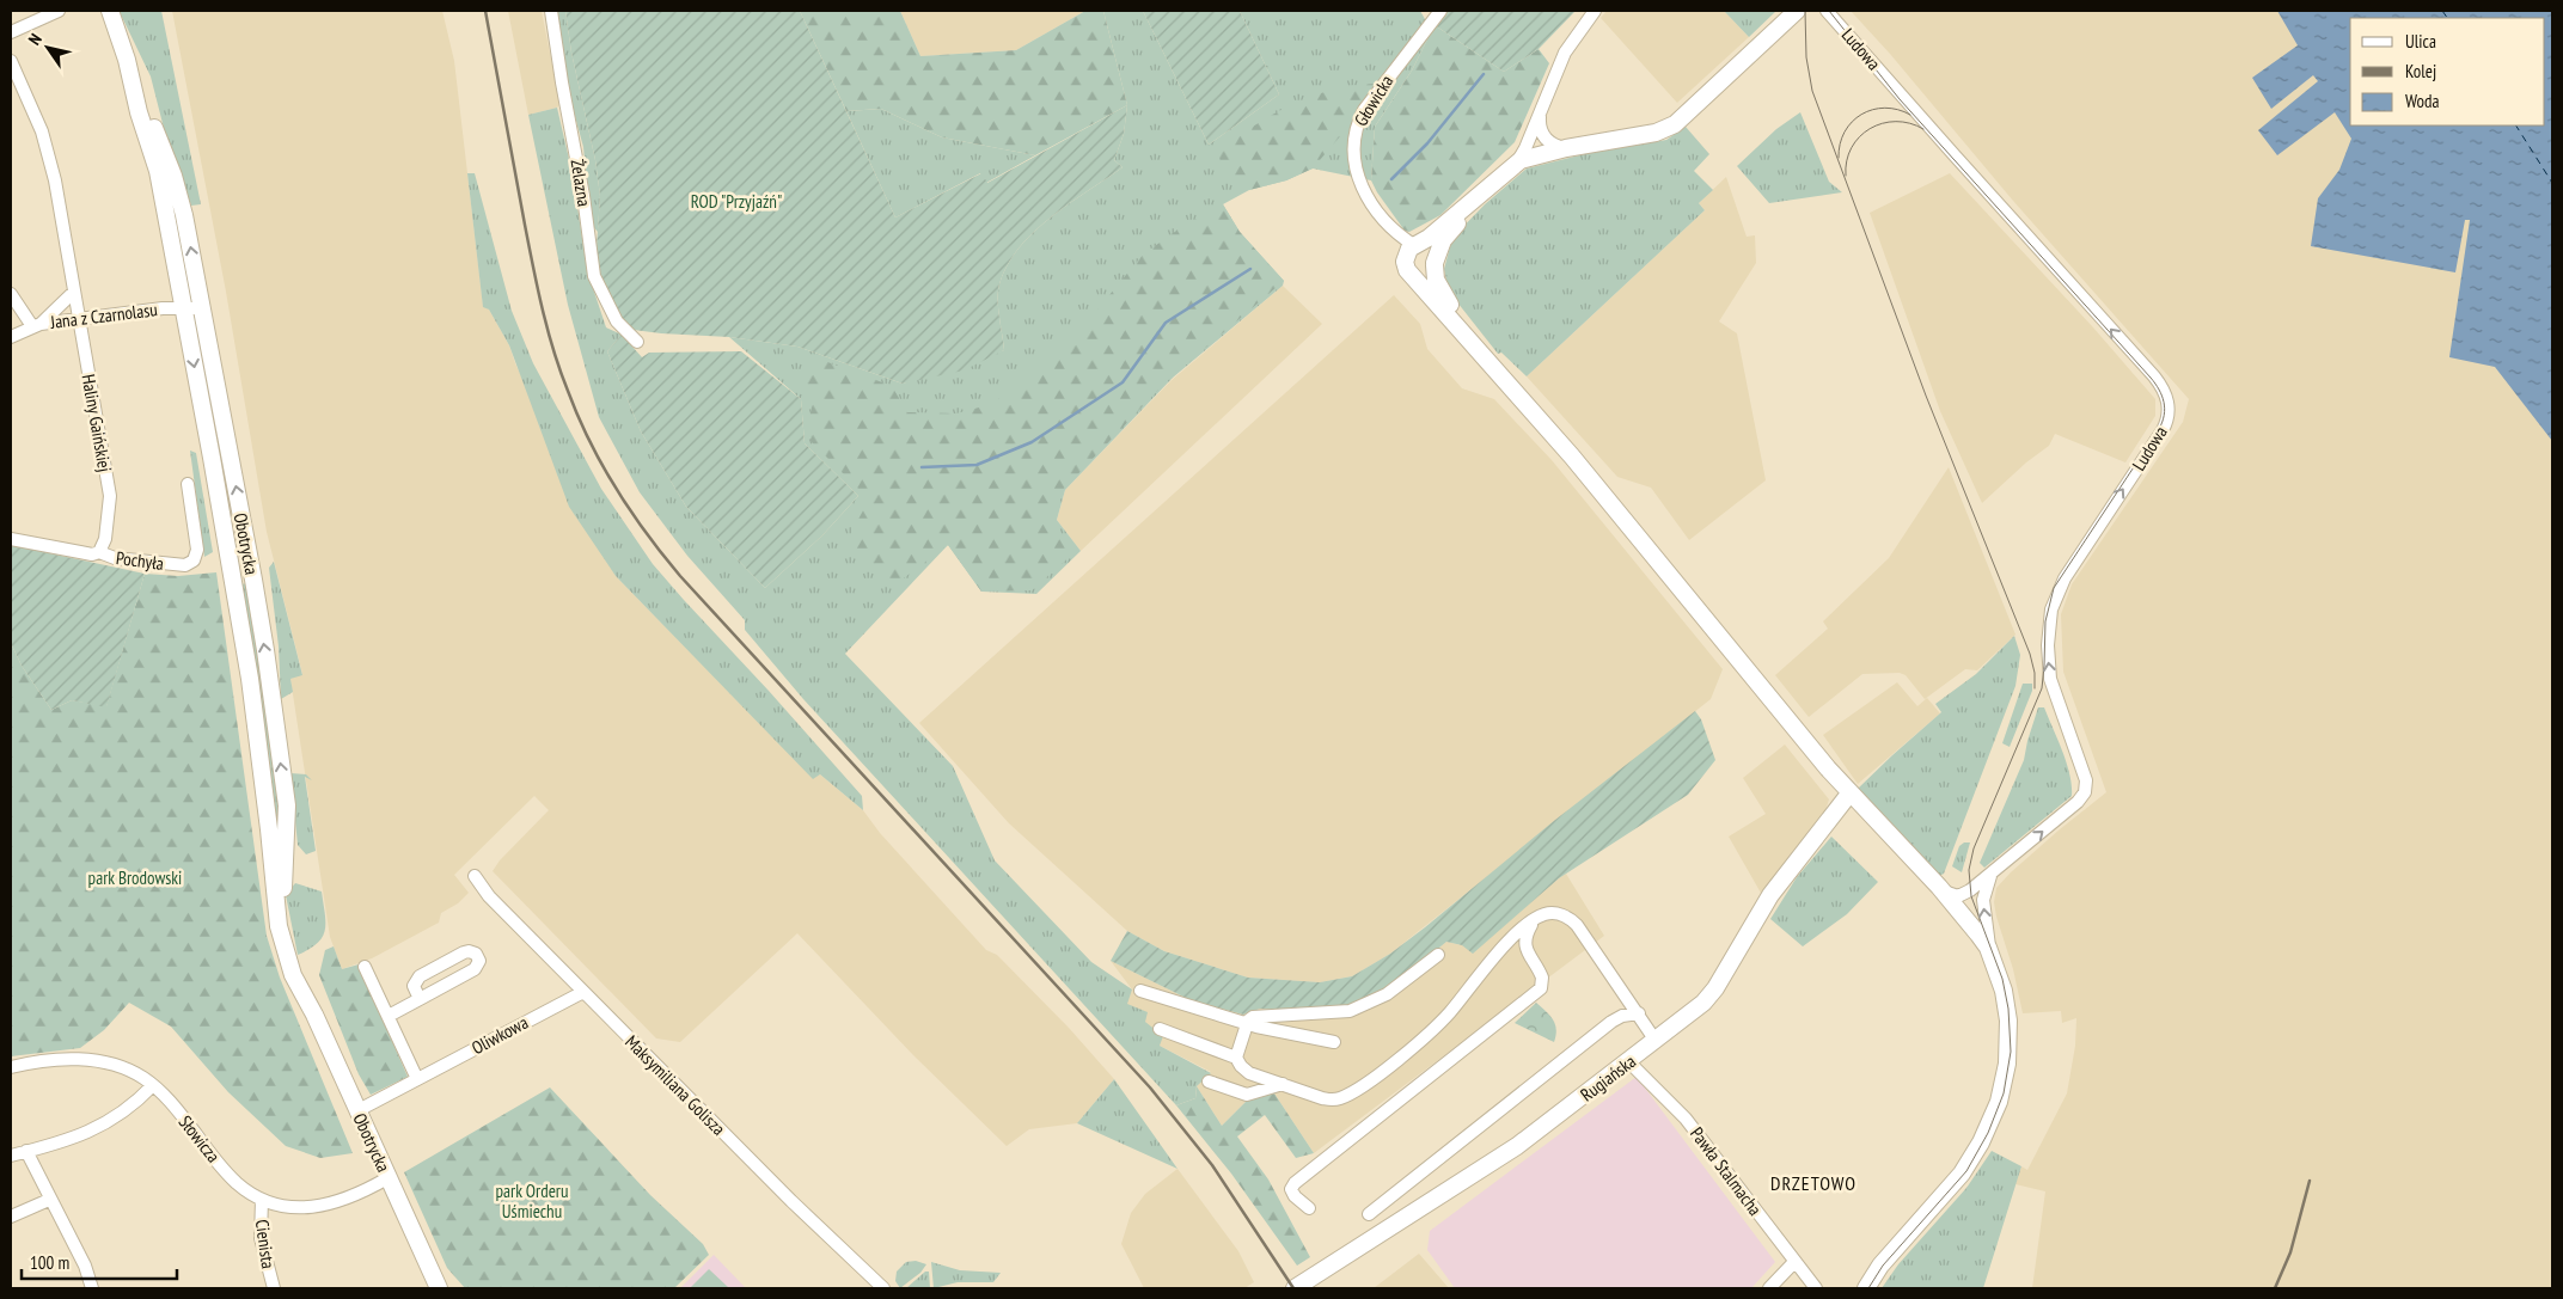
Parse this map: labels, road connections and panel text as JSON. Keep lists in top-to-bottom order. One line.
{"streets":{"street":["Ludowa","Głowicka","Żelazna","Jana z Czarnolasu","Haliny Gaińskiej","Obotrycka","Pochyła","Oliwkowa","Rugiańska","Maksymiliana Golisza","Słowicza","Pawła Stalmacha","Cienista"]},"crossings":[["Jana z Czarnolasu","Haliny Gaińskiej"],["Jana z Czarnolasu","Obotrycka"],["Haliny Gaińskiej","Pochyła"],["Obotrycka","Oliwkowa"],["Obotrycka","Słowicza"],["Oliwkowa","Maksymiliana Golisza"],["Rugiańska","Pawła Stalmacha"],["Słowicza","Cienista"]],"one_way":["Ludowa"],"districts":["DRZETOWO"],"parks":["ROD \"Przyjaźń\"","park Brodowski","park Orderu Uśmiechu"],"legend":["Ulica","Kolej","Woda"],"scale_bar":"100 m","north":"top left"}
